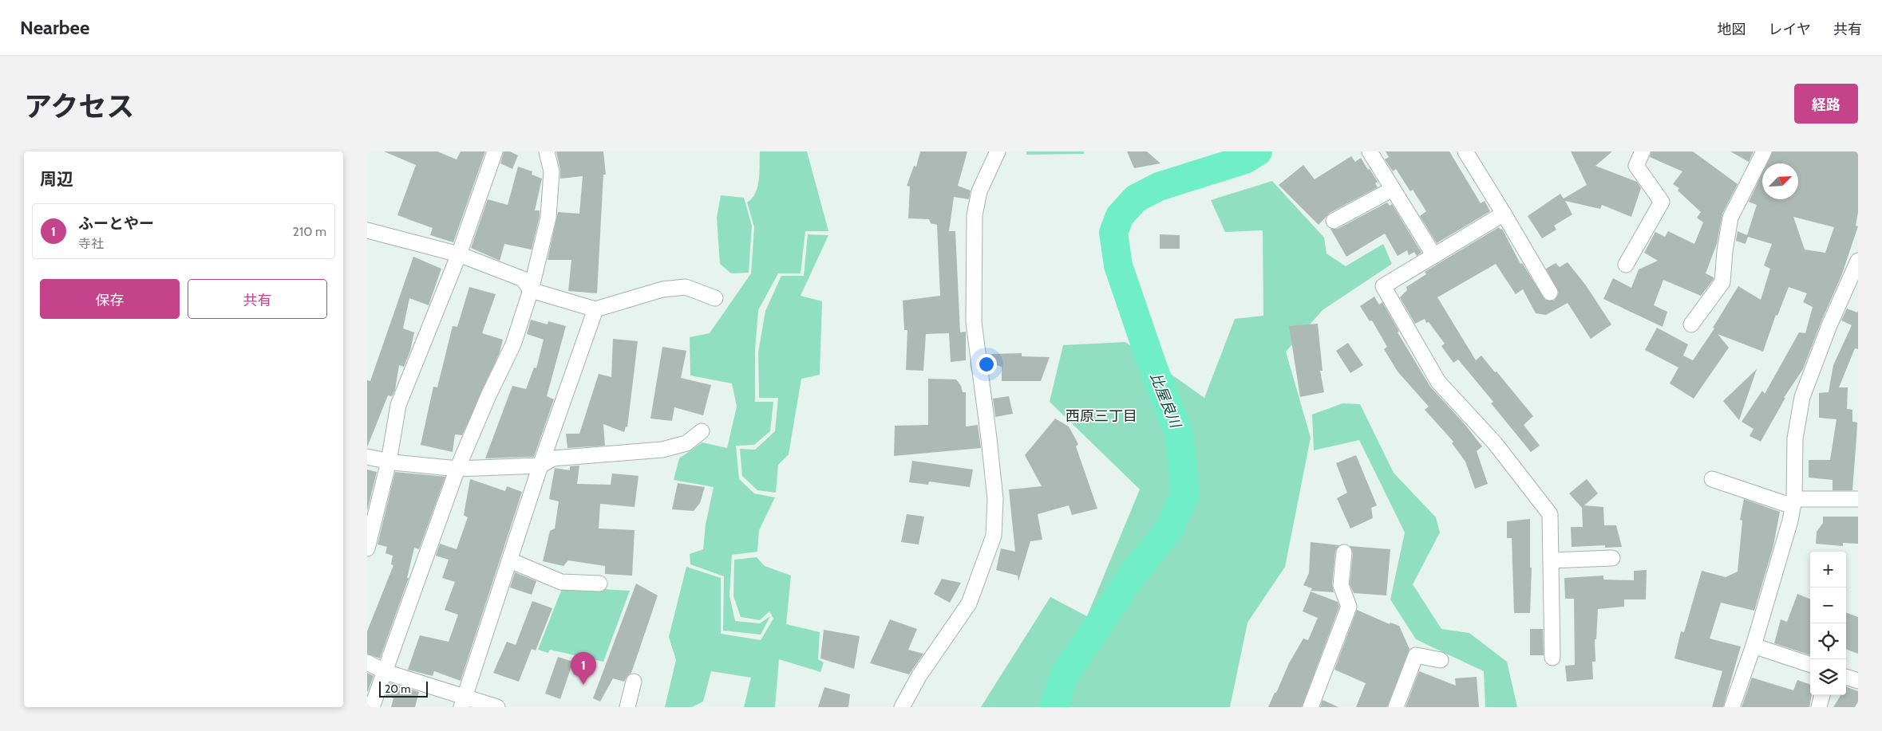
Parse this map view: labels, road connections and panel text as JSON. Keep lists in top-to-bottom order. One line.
{"districts":["西原三丁目"],"water":["比屋良川"],"scale_bar":"20 m","north":"top right","page":{"header":"Nearbee","nav":["地図","レイヤ","共有"],"title":"アクセス","buttons":["経路",["保存","共有"]],"heading":"周辺","list":[{"mark":"1","name":"ふーとやー","note":"寺社","value":"210 m"}],"map_buttons":["+","−"],"pins":"1","scale":"20 m"}}
